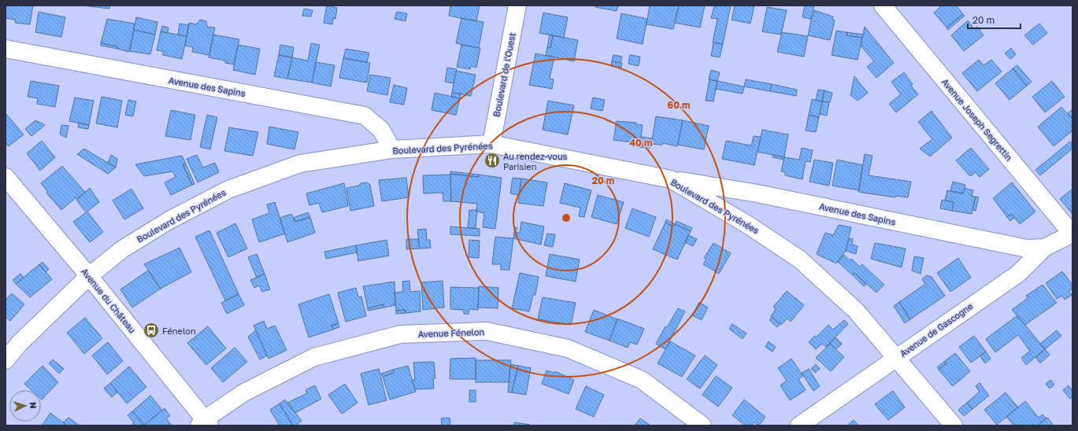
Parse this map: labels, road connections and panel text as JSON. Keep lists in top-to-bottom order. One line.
{"streets":{"street":["Boulevard de l'Ouest","Avenue des Sapins","Avenue Joseph Segrettin","Boulevard des Pyrénées","Avenue du Château","Avenue de Gascogne","Avenue Fénelon"]},"crossings":[["Boulevard de l'Ouest","Boulevard des Pyrénées"],["Avenue des Sapins","Boulevard des Pyrénées"],["Avenue des Sapins","Avenue de Gascogne"],["Avenue Joseph Segrettin","Avenue de Gascogne"],["Boulevard des Pyrénées","Avenue du Château"],["Boulevard des Pyrénées","Avenue de Gascogne"],["Avenue du Château","Avenue Fénelon"]],"places":{"restaurant":["Au rendez-vous Parisien"],"bus stop":["Fénelon"]},"scale_bar":"20 m","north":"right","rings":["60 m","40 m","20 m"]}
